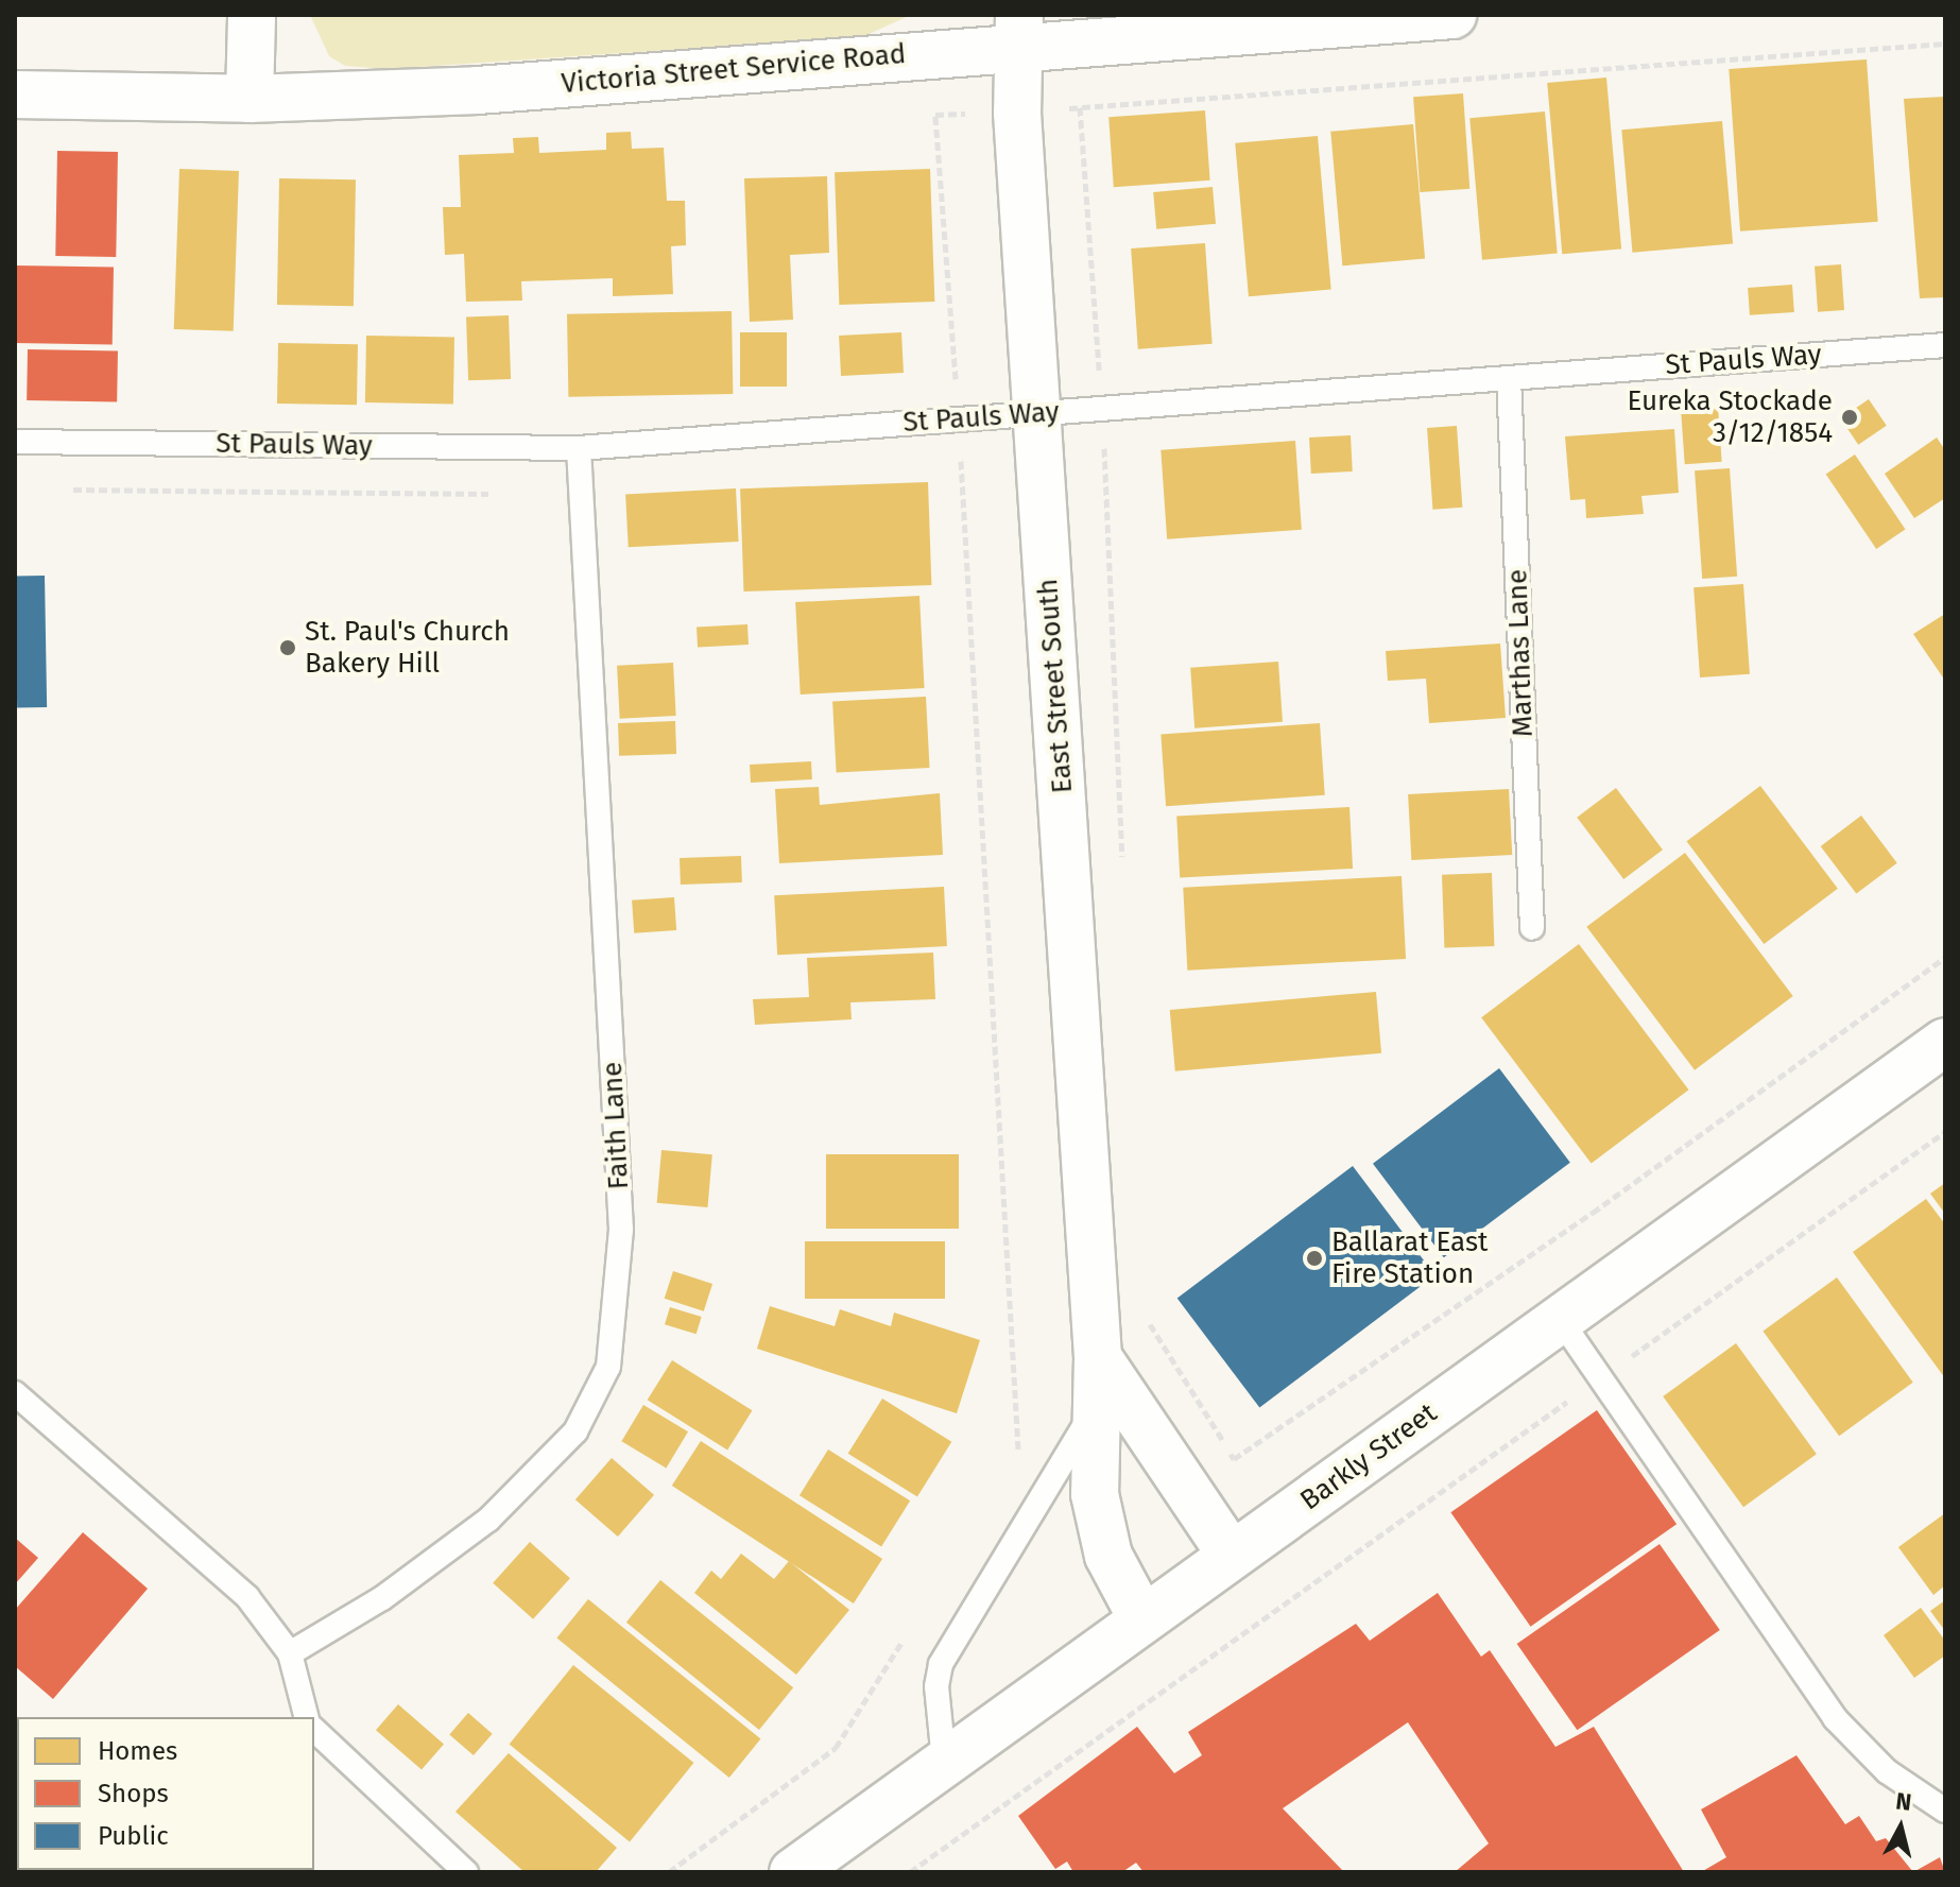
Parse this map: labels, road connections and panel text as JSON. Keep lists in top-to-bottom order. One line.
{"streets":{"street":["Victoria Street Service Road","East Street South","Barkly Street"],"lane":["St Pauls Way","Marthas Lane","Faith Lane"]},"crossings":[["Victoria Street Service Road","East Street South"],["St Pauls Way","Marthas Lane"],["St Pauls Way","East Street South"],["St Pauls Way","Faith Lane"],["East Street South","Barkly Street"]],"places":["Eureka Stockade 3/12/1854","St. Paul's Church Bakery Hill","Ballarat East Fire Station"],"legend":["Homes","Shops","Public"],"north":"top"}
